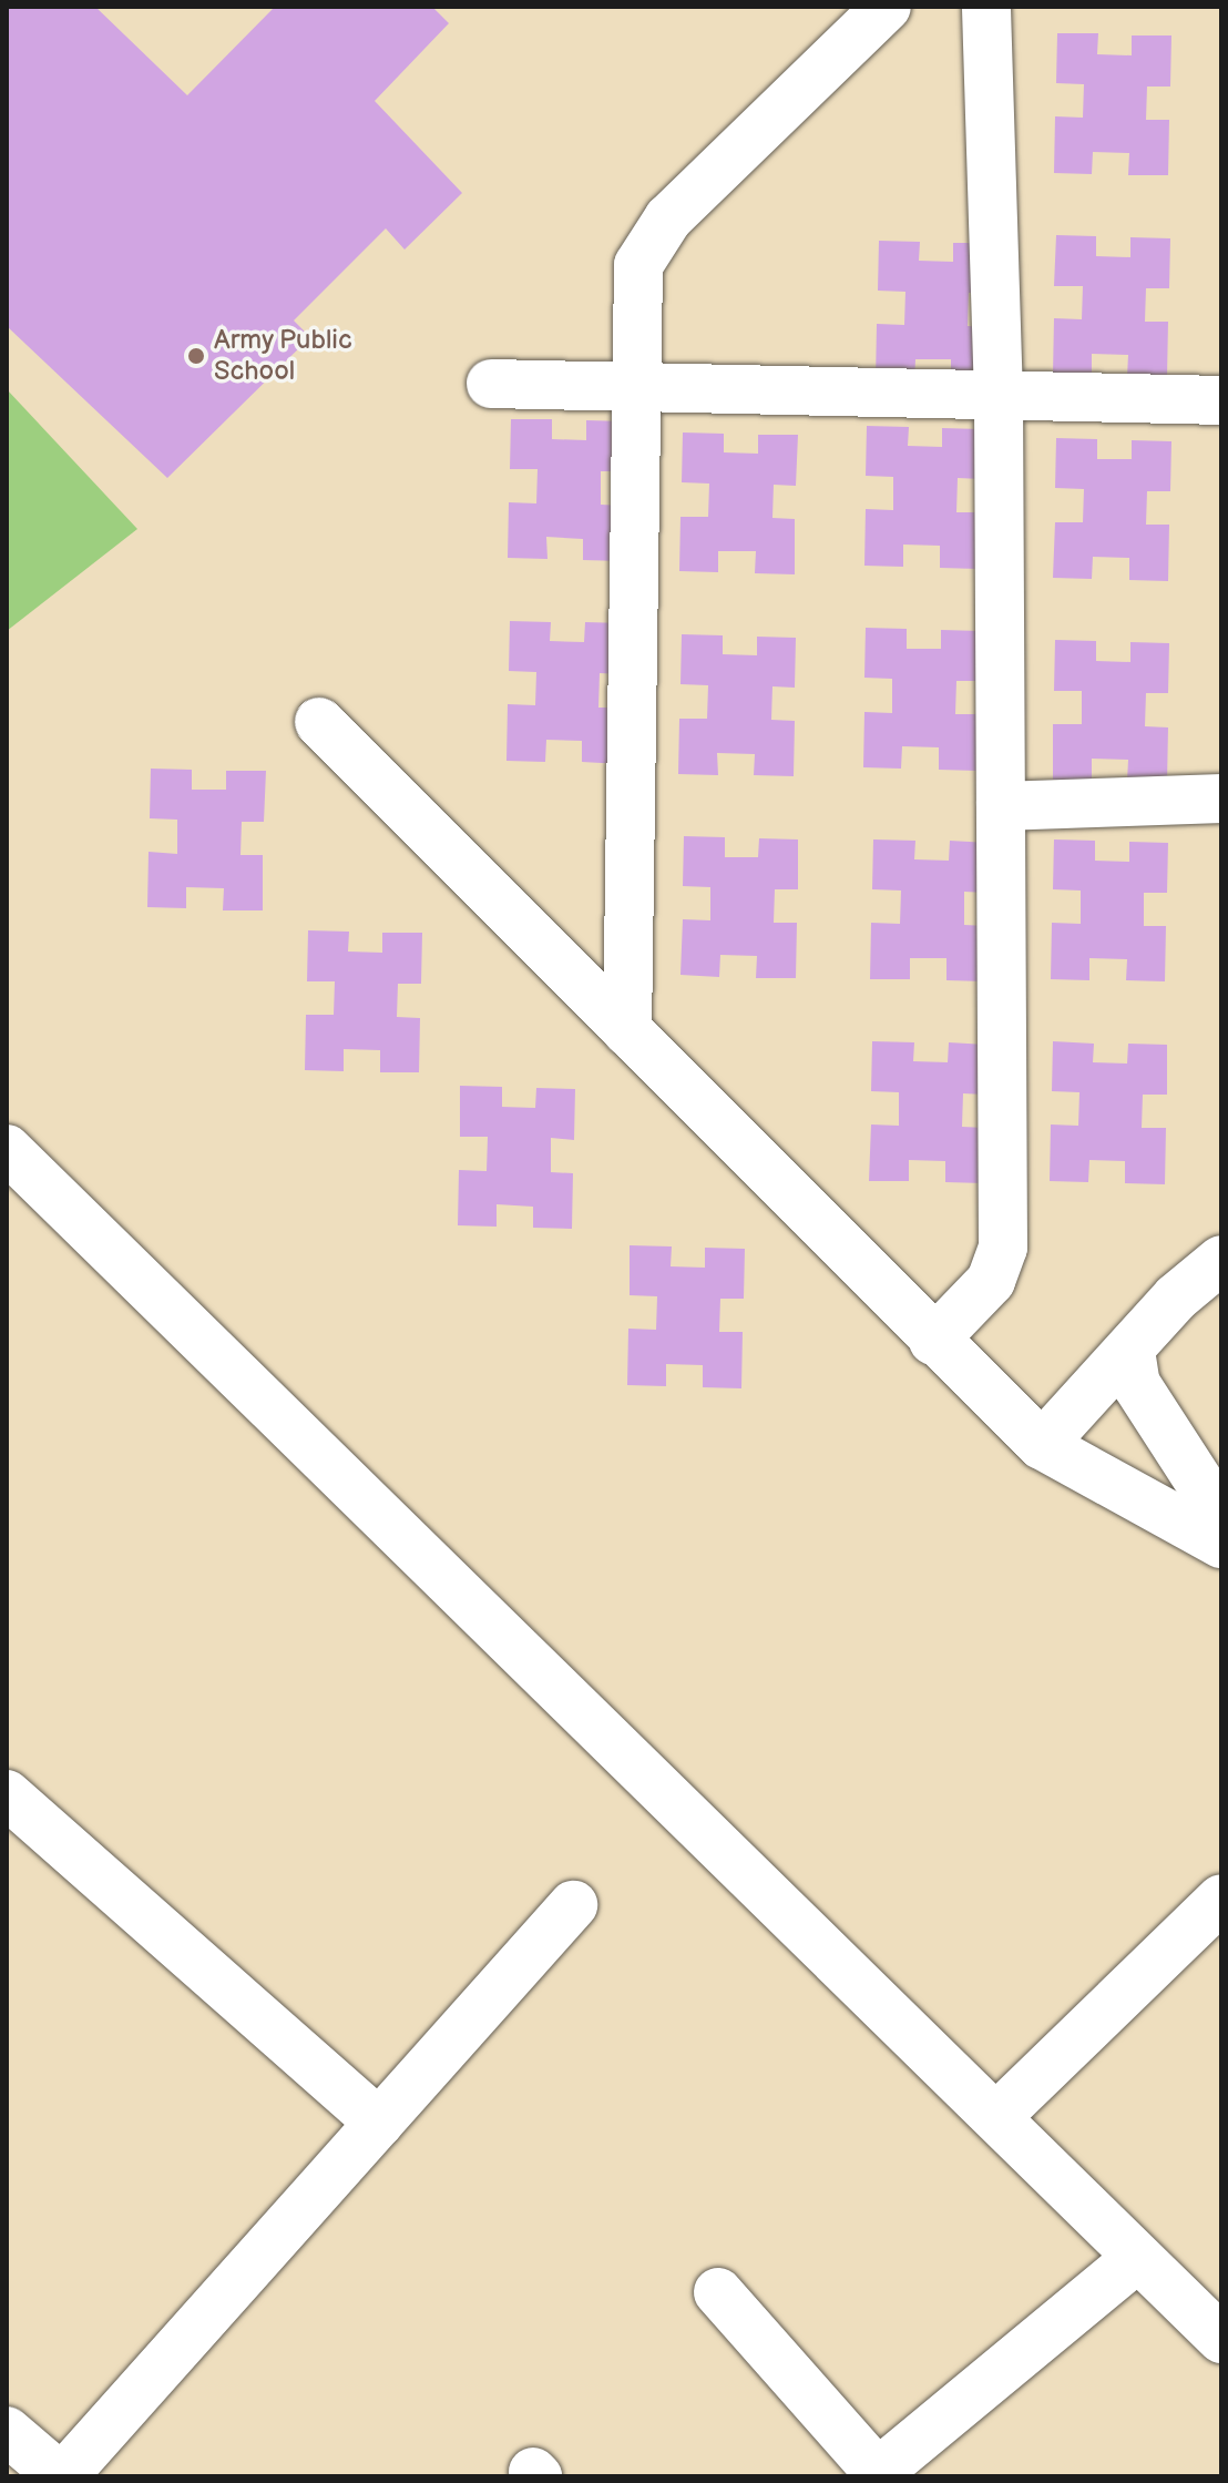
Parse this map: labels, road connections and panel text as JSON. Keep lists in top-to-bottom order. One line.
{"places":["Army Public School"]}
